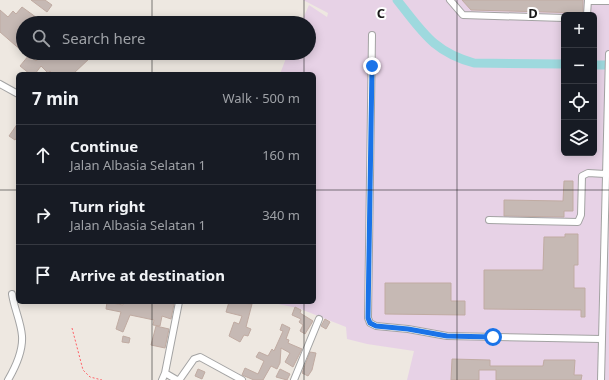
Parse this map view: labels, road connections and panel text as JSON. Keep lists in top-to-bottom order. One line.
{"page":{"map_buttons":["+","−"],"search":"Search here","heading":["7 min","Walk · 500 m"],"list":[["Continue","Jalan Albasia Selatan 1","160 m"],["Turn right","Jalan Albasia Selatan 1","340 m"],"Arrive at destination"]},"grid":{"columns":["C","D"]}}
